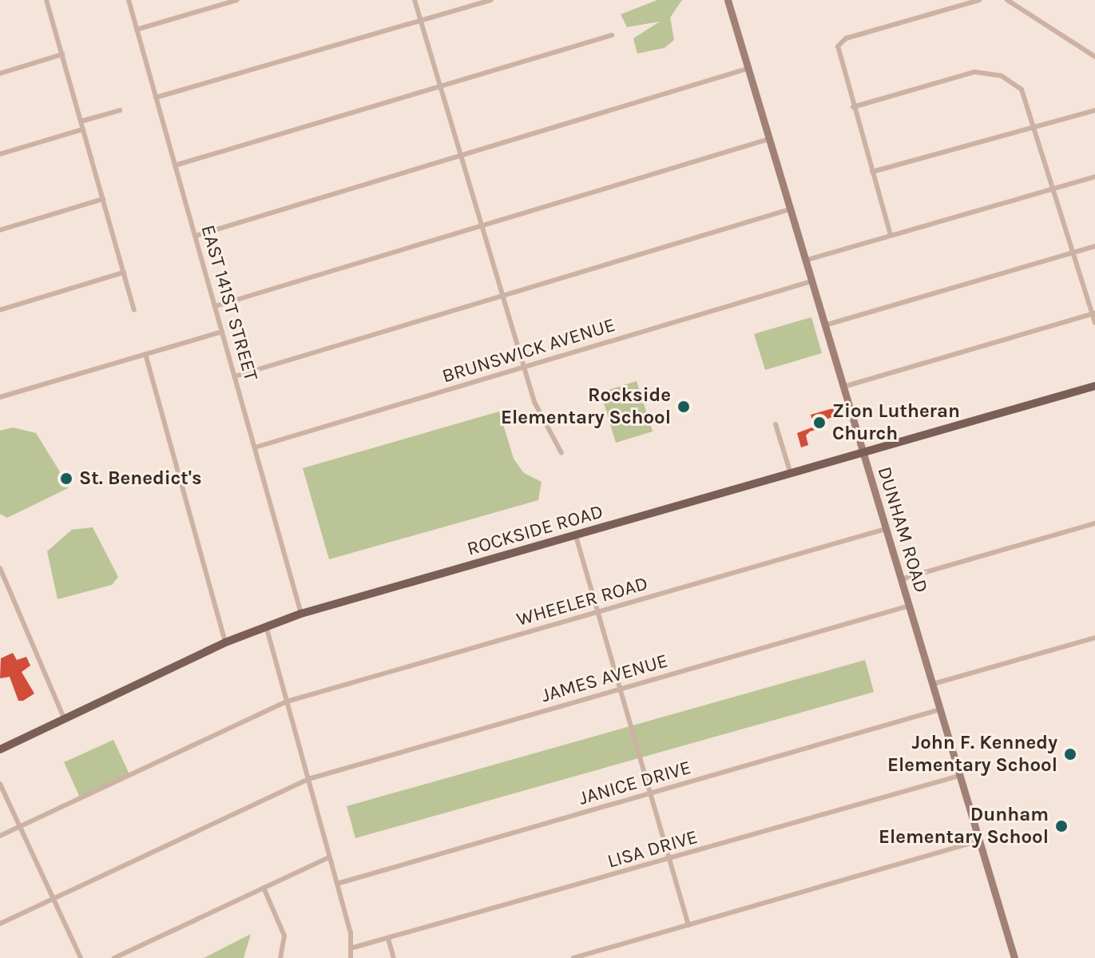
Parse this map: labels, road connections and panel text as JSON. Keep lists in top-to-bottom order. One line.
{"streets":{"main road":["ROCKSIDE ROAD"],"street":["EAST 141ST STREET","BRUNSWICK AVENUE","DUNHAM ROAD","WHEELER ROAD","JAMES AVENUE","JANICE DRIVE","LISA DRIVE"]},"crossings":[["EAST 141ST STREET","BRUNSWICK AVENUE"],["EAST 141ST STREET","ROCKSIDE ROAD"],["BRUNSWICK AVENUE","DUNHAM ROAD"],["DUNHAM ROAD","ROCKSIDE ROAD"],["DUNHAM ROAD","WHEELER ROAD"],["DUNHAM ROAD","JAMES AVENUE"],["DUNHAM ROAD","JANICE DRIVE"],["DUNHAM ROAD","LISA DRIVE"]],"places":["Rockside Elementary School","Zion Lutheran Church","St. Benedict's","John F. Kennedy Elementary School","Dunham Elementary School"]}
